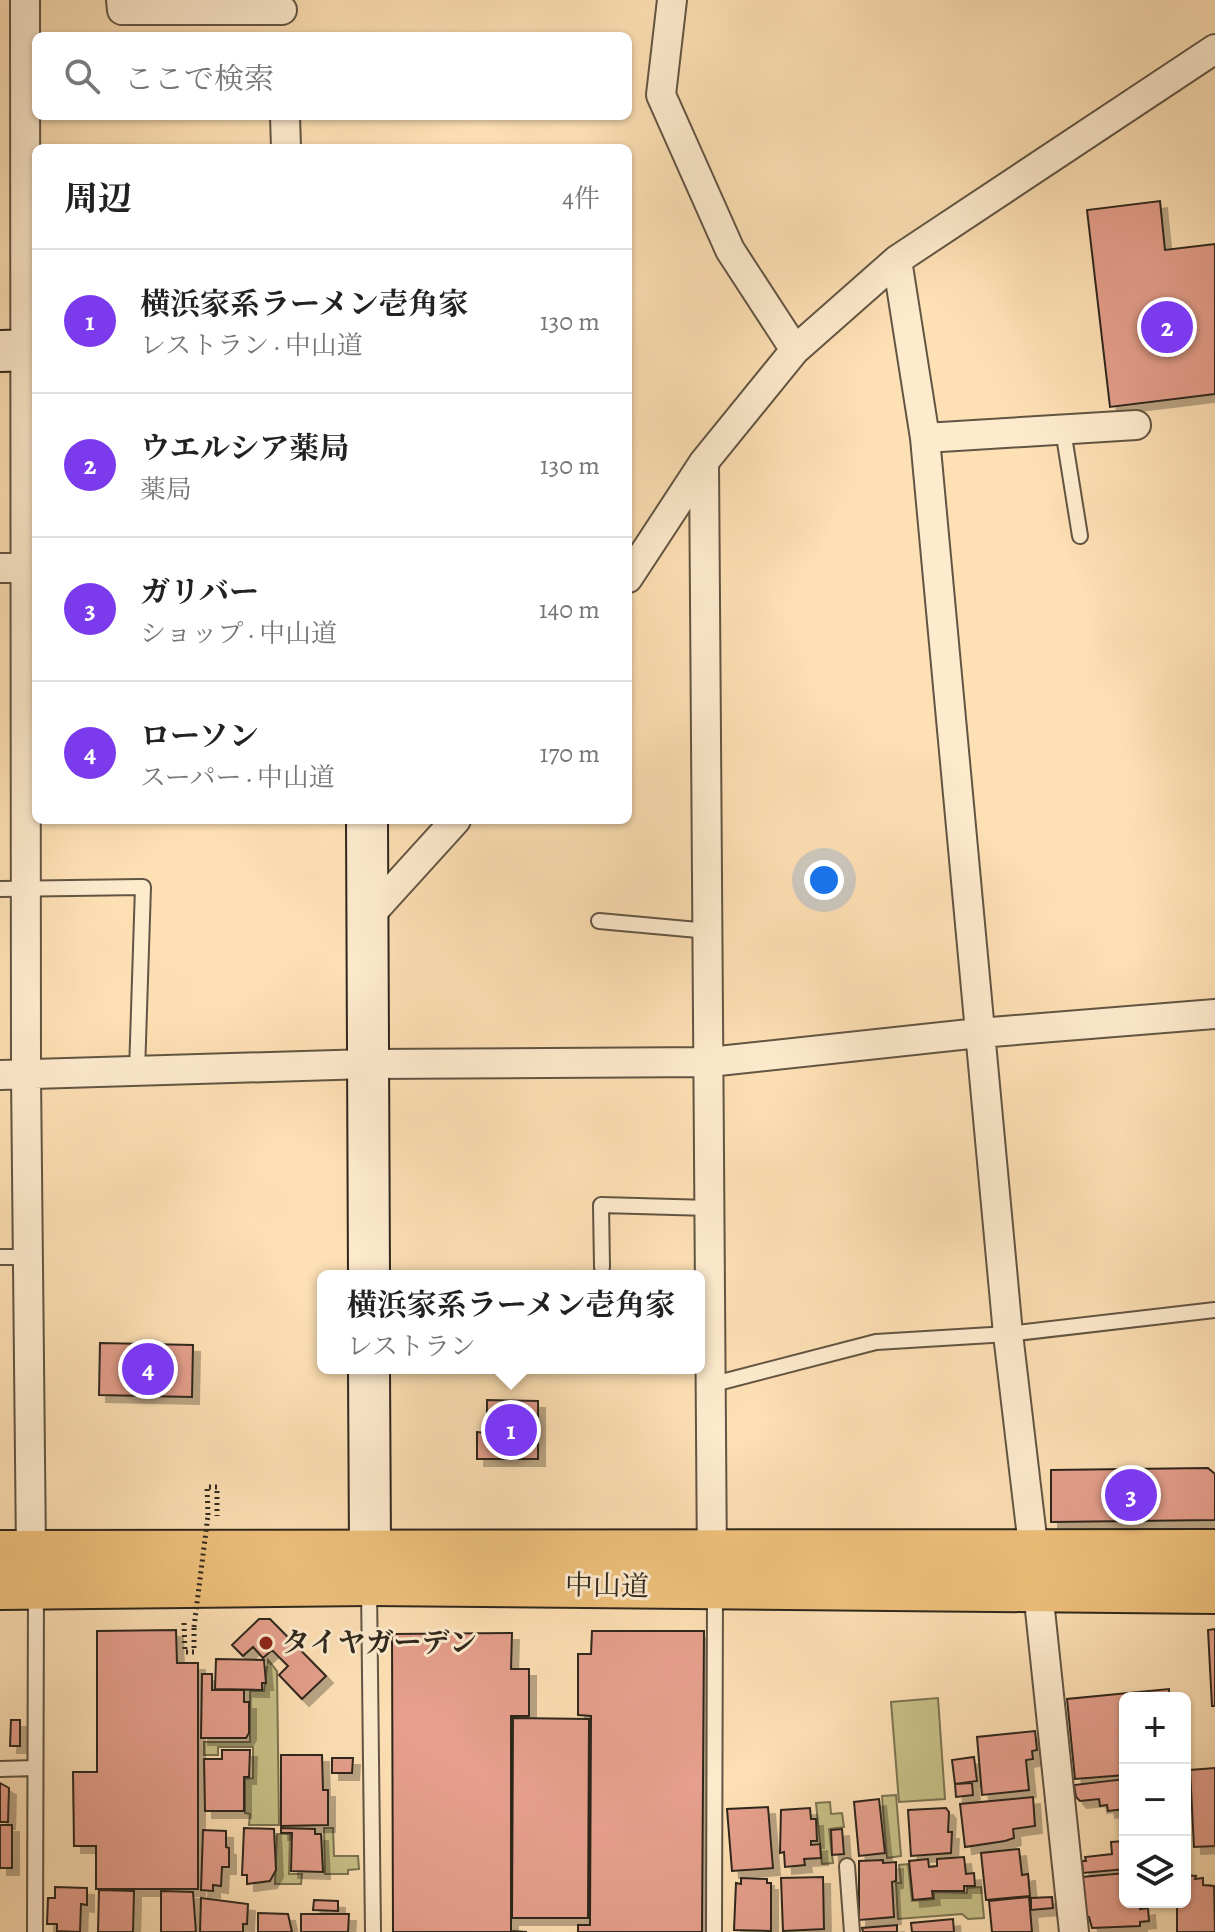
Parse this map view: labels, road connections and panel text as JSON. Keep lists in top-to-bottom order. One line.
{"streets":{"highway":["中山道"]},"places":["タイヤガーデン"],"page":{"search":"ここで検索","heading":["周辺","4件"],"list":[{"mark":"1","name":"横浜家系ラーメン壱角家","note":"レストラン · 中山道","value":"130 m"},{"mark":"2","name":"ウエルシア薬局","note":"薬局","value":"130 m"},{"mark":"3","name":"ガリバー","note":"ショップ · 中山道","value":"140 m"},{"mark":"4","name":"ローソン","note":"スーパー · 中山道","value":"170 m"}],"pins":["2","4","1","3"],"popup":["横浜家系ラーメン壱角家","レストラン"],"map_buttons":["+","−"]}}
